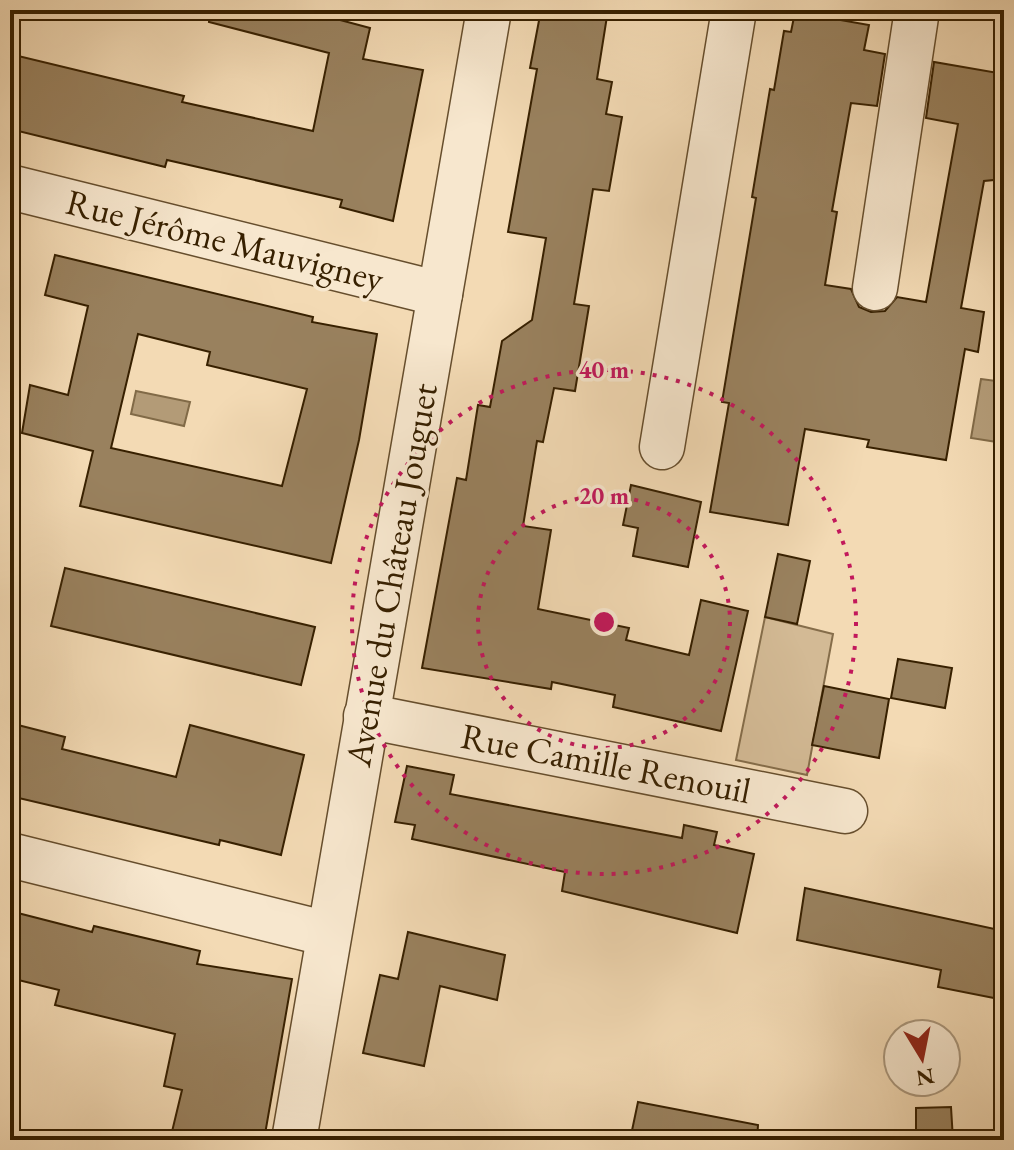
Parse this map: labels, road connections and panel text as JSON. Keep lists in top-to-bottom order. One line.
{"streets":{"street":["Rue Jérôme Mauvigney","Avenue du Château Jouguet","Rue Camille Renouil"]},"crossings":[["Rue Jérôme Mauvigney","Avenue du Château Jouguet"],["Avenue du Château Jouguet","Rue Camille Renouil"]],"north":"bottom","rings":["40 m","20 m"]}
